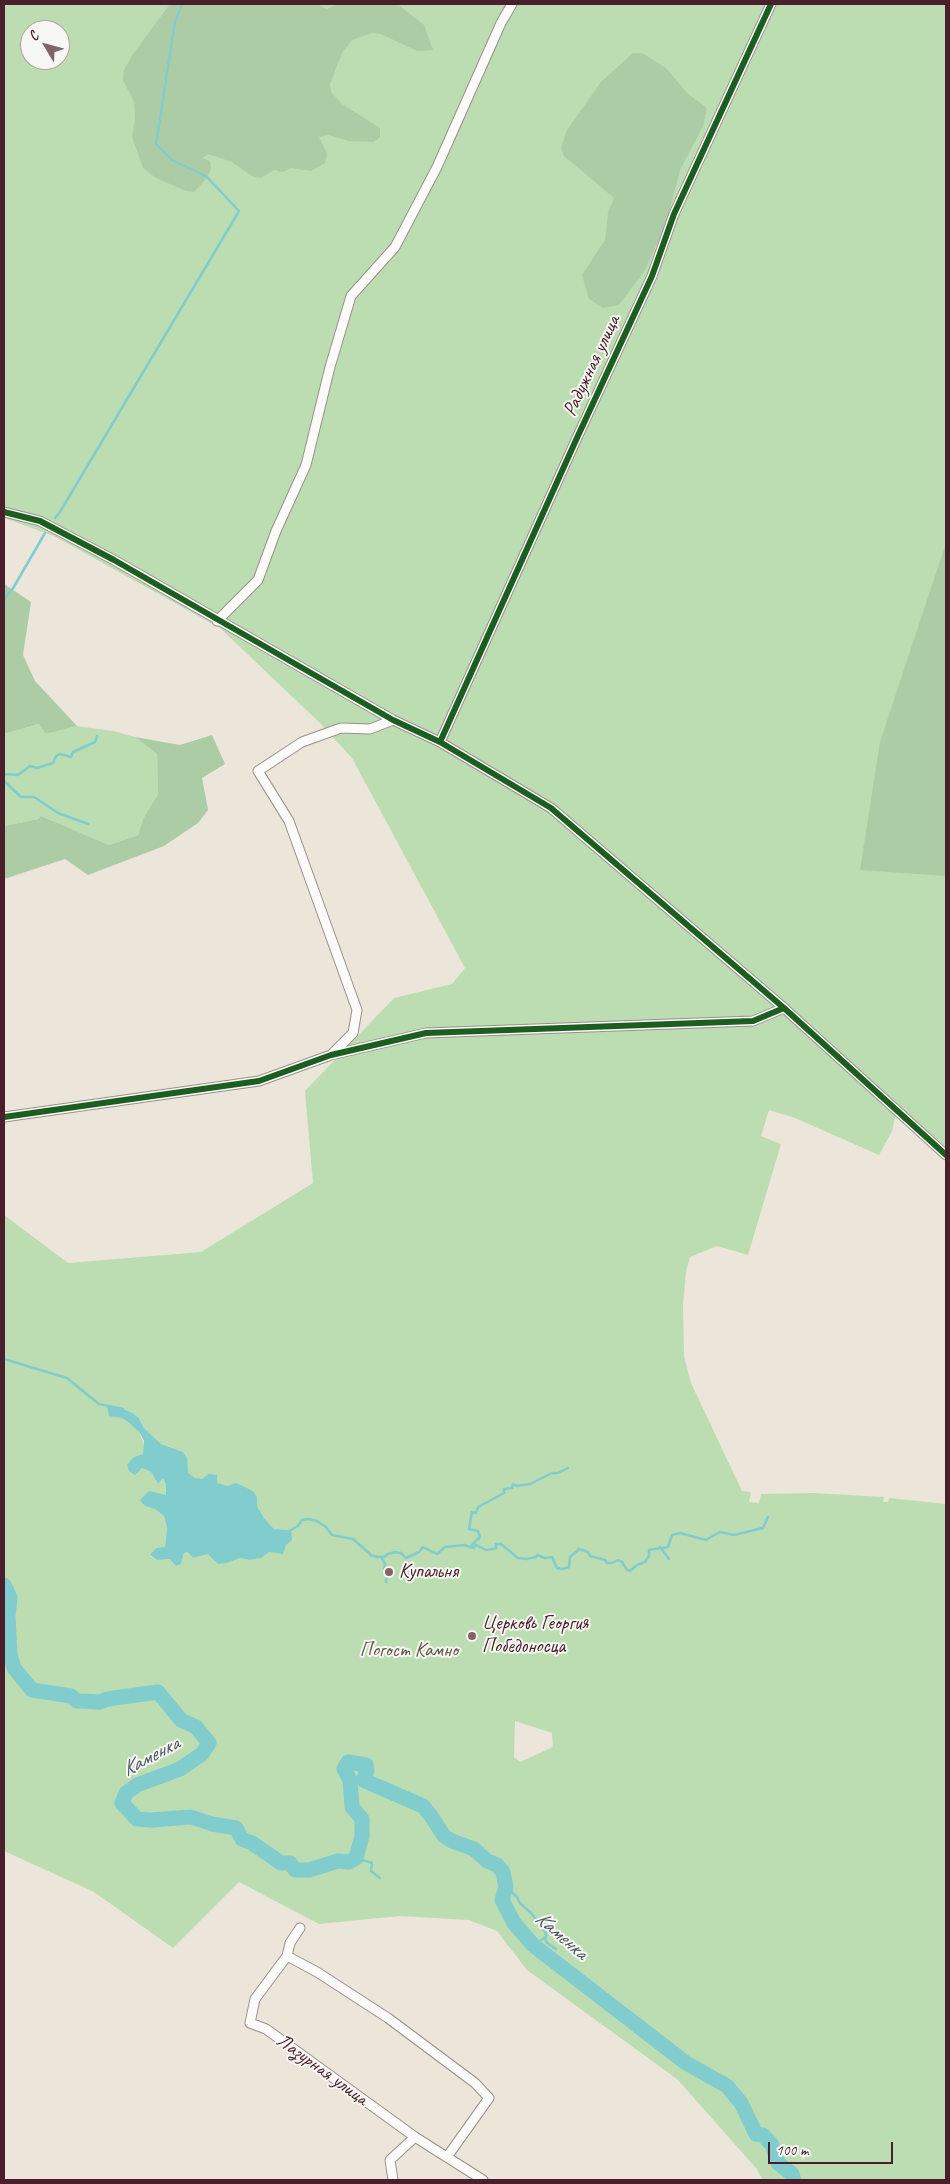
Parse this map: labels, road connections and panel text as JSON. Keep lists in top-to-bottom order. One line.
{"streets":{"street":["Радужная улица","Лазурная улица"]},"water":["Каменка"],"parks":["Погост Камно"],"places":["Купальня","Церковь Георгия Победоносца"],"scale_bar":"100 m","north":"top left"}
